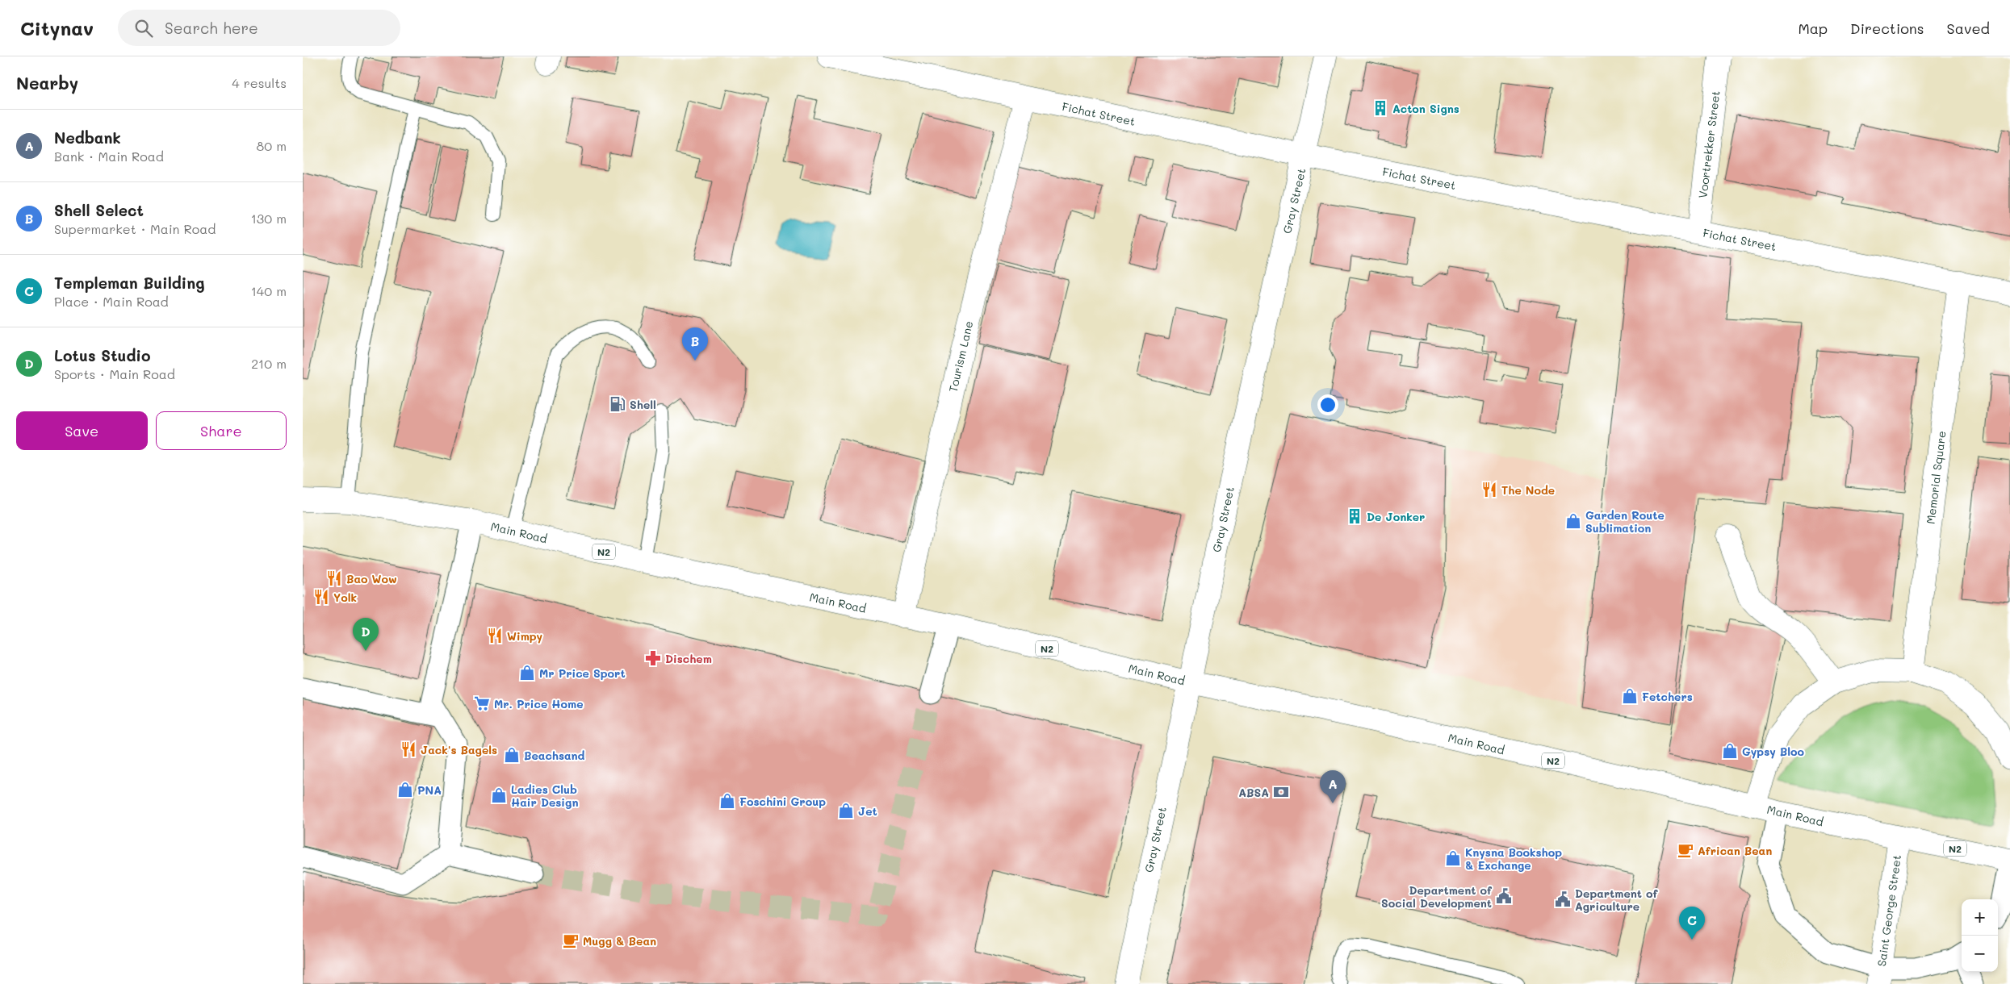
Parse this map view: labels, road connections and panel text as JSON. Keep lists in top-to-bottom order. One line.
{"streets":{"main road":["Fichat Street","Voortrekker Street","Gray Street","Tourism Lane","Memorial Square","Main Road","N2","Saint George Street"]},"crossings":[["Fichat Street","Voortrekker Street"],["Fichat Street","Gray Street"],["Fichat Street","Tourism Lane"],["Fichat Street","Memorial Square"],["Gray Street","Main Road"],["Tourism Lane","Main Road"],["Main Road","Saint George Street"]],"places":{"building":["Acton Signs","De Jonker"],"fuel station":["Shell"],"restaurant":["The Node","Bao Wow","Yolk","Wimpy","Jack's Bagels"],"shop":["Garden Route Sublimation","Mr Price Sport","Fetchers","Gypsy Bloo","Beachsand","PNA","Ladies Club Hair Design","Foschini Group","Jet","Knysna Bookshop & Exchange"],"pharmacy":["Dischem"],"supermarket":["Mr. Price Home"],"bank":["ABSA"],"cafe":["African Bean","Mugg & Bean"],"public building":["Department of Social Development","Department of Agriculture"]},"page":{"header":"Citynav","search":"Search here","nav":["Map","Directions","Saved"],"heading":["Nearby","4 results"],"list":[{"mark":"A","name":"Nedbank","note":"Bank · Main Road","value":"80 m"},{"mark":"B","name":"Shell Select","note":"Supermarket · Main Road","value":"130 m"},{"mark":"C","name":"Templeman Building","note":"Place · Main Road","value":"140 m"},{"mark":"D","name":"Lotus Studio","note":"Sports · Main Road","value":"210 m"}],"pins":["B","D","A","C"],"buttons":["Save","Share"],"map_buttons":["+","−"]}}
